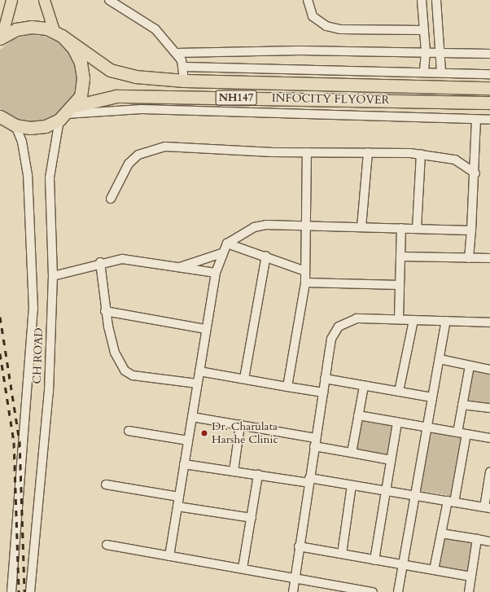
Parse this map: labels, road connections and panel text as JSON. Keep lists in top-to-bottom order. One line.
{"streets":{"highway":["NH147","INFOCITY FLYOVER"],"street":["CH ROAD"]},"crossings":[["NH147","INFOCITY FLYOVER"],["NH147","CH ROAD"]],"places":["Dr. Charulata Harshe Clinic"]}
